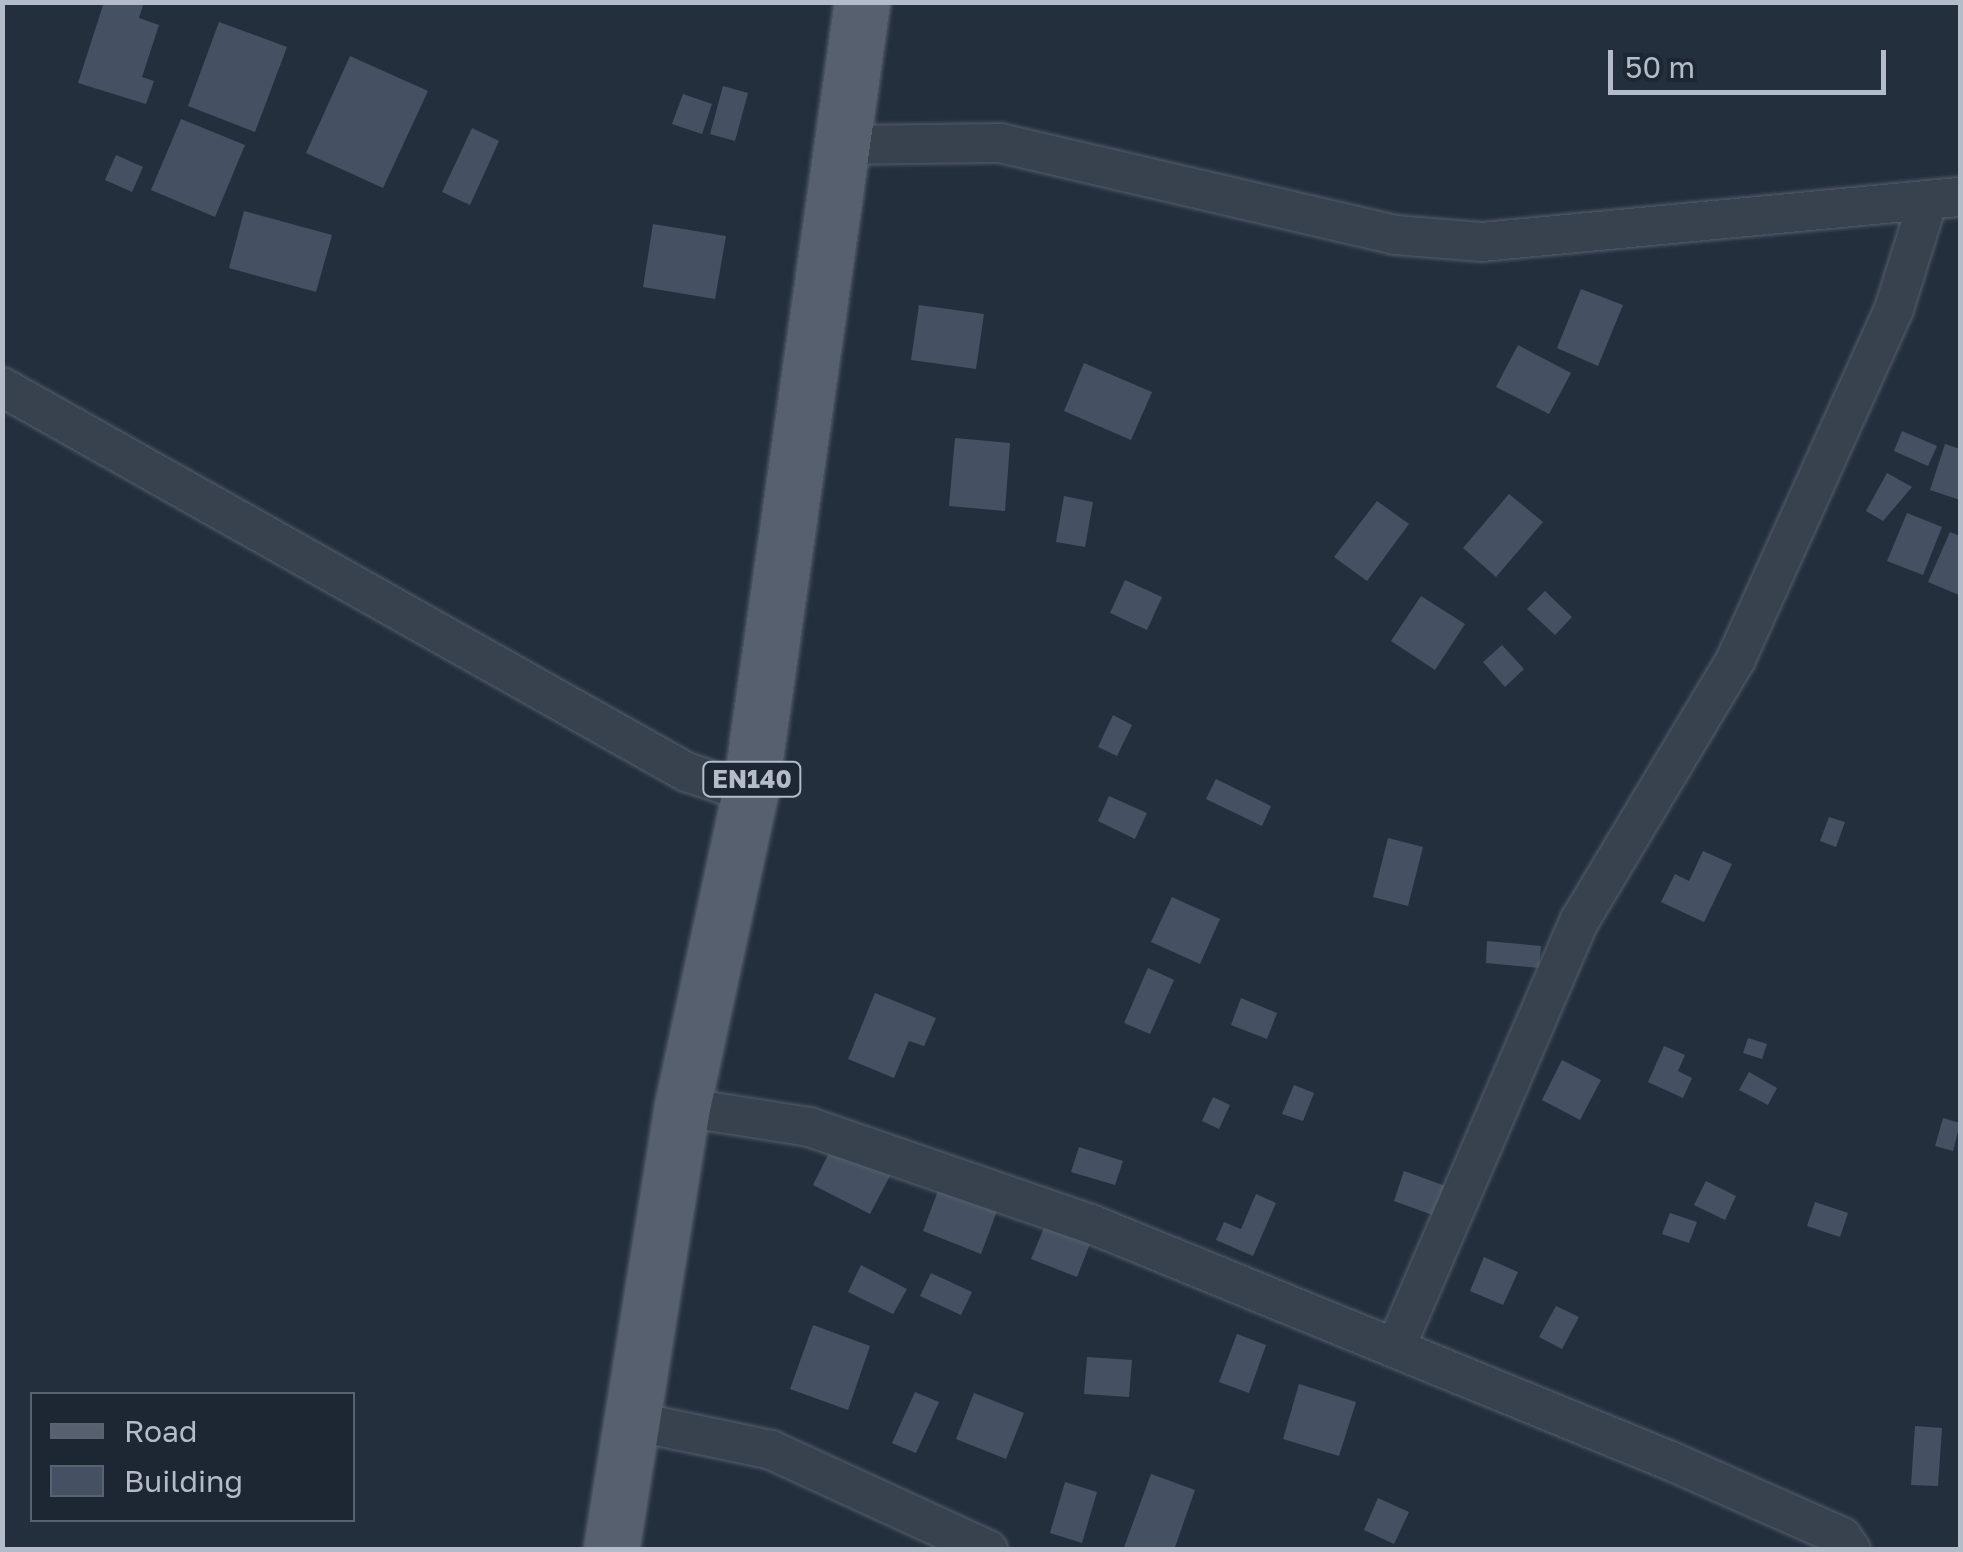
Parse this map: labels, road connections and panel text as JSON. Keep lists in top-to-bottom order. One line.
{"streets":{"main road":["EN140"]},"legend":["Road","Building"],"scale_bar":"50 m"}
